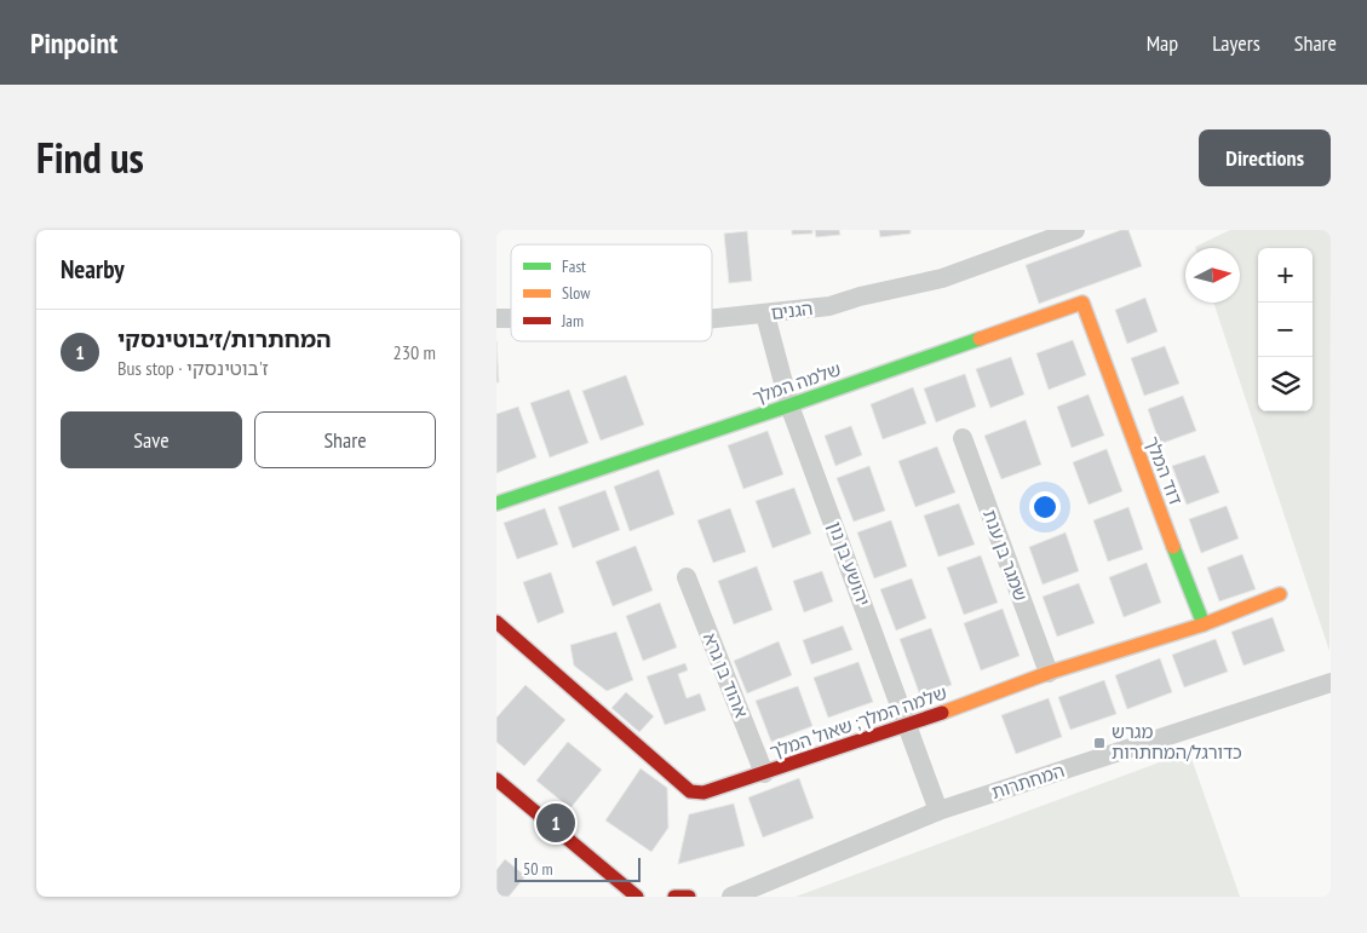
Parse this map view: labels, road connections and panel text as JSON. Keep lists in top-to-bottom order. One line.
{"streets":{"street":["הגנים","שלמה המלך","דוד המלך","שמגר בן ענת","יהושע בן נון","אהוד בן גרא","שלמה המלך; שאול המלך","המחתרות"]},"crossings":[["הגנים","יהושע בן נון"],["שלמה המלך","דוד המלך"],["שלמה המלך","יהושע בן נון"],["דוד המלך","שלמה המלך; שאול המלך"],["שמגר בן ענת","שלמה המלך; שאול המלך"],["יהושע בן נון","שלמה המלך; שאול המלך"],["יהושע בן נון","המחתרות"],["אהוד בן גרא","שלמה המלך; שאול המלך"]],"places":{"transit":["מגרש כדורגל/המחתרות"]},"legend":["Fast","Slow","Jam"],"scale_bar":"50 m","north":"right","page":{"header":"Pinpoint","nav":["Map","Layers","Share"],"title":"Find us","buttons":["Directions",["Save","Share"]],"heading":"Nearby","map_buttons":["+","−"],"list":[{"mark":"1","name":"המחתרות/ז׳בוטינסקי","note":"Bus stop · ז'בוטינסקי","value":"230 m"}],"pins":"1","scale":"50 m"}}
